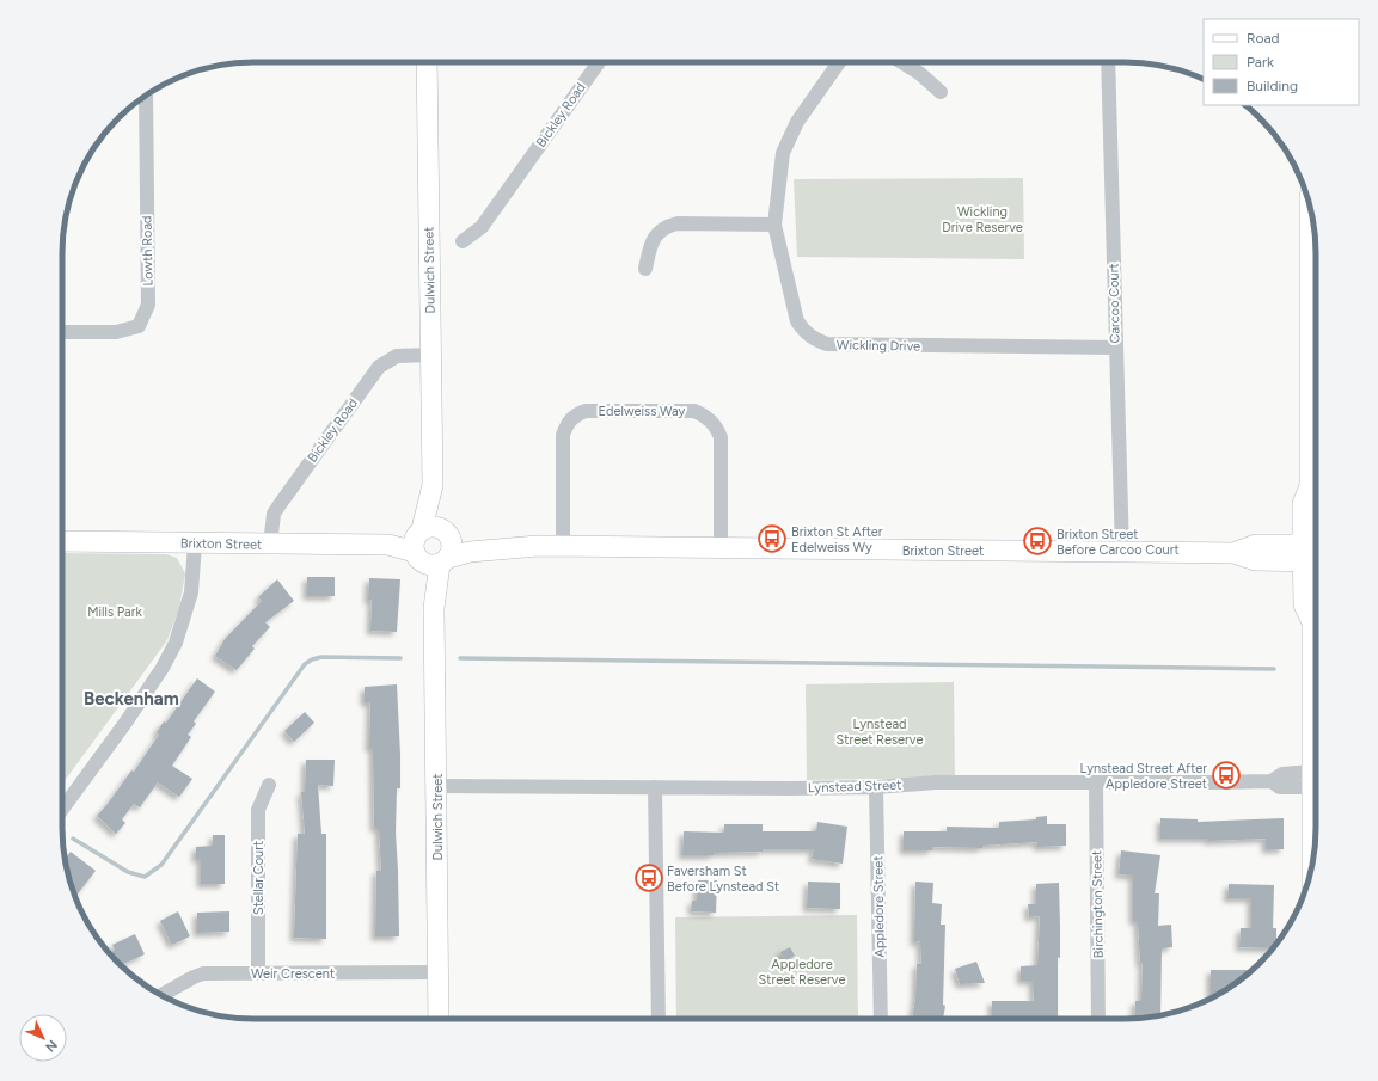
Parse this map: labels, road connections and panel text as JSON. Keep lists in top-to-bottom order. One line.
{"streets":{"main road":["Dulwich Street","Brixton Street"],"street":["Bickley Road","Lowth Road","Carcoo Court","Wickling Drive","Edelweiss Way","Lynstead Street","Stellar Court","Birchington Street","Appledore Street","Weir Crescent"]},"crossings":[["Bickley Road","Dulwich Street"],["Bickley Road","Brixton Street"],["Dulwich Street","Brixton Street"],["Dulwich Street","Lynstead Street"],["Dulwich Street","Weir Crescent"],["Carcoo Court","Wickling Drive"],["Carcoo Court","Brixton Street"],["Edelweiss Way","Brixton Street"],["Lynstead Street","Birchington Street"],["Lynstead Street","Appledore Street"],["Stellar Court","Weir Crescent"]],"districts":["Beckenham"],"parks":["Wickling Drive Reserve","Mills Park","Lynstead Street Reserve","Appledore Street Reserve"],"places":{"bus stop":["Brixton St After Edelweiss Wy","Brixton Street Before Carcoo Court","Lynstead Street After Appledore Street","Faversham St Before Lynstead St"]},"legend":["Road","Park","Building"],"north":"bottom right"}
